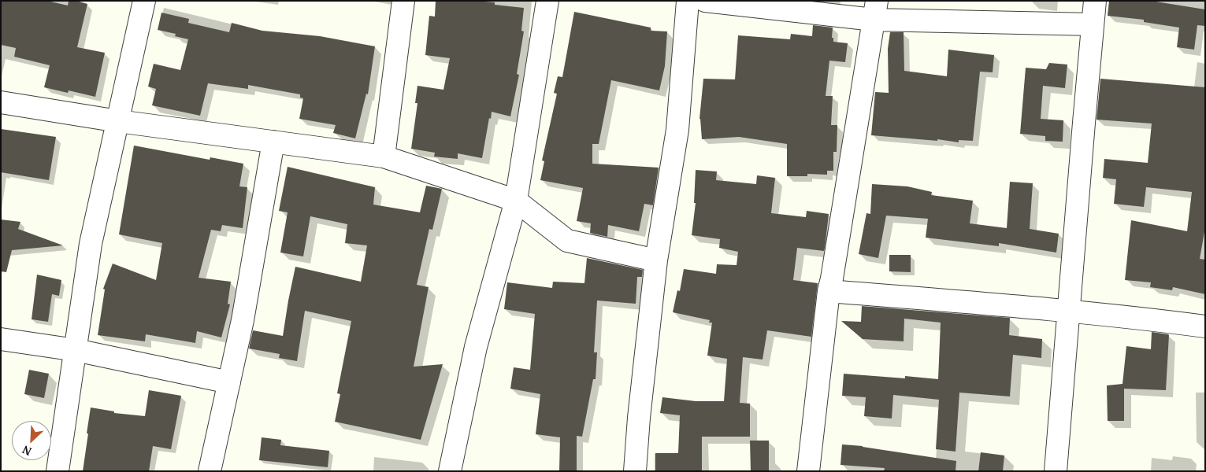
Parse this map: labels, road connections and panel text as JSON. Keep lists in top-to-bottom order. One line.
{"north":"bottom left"}
